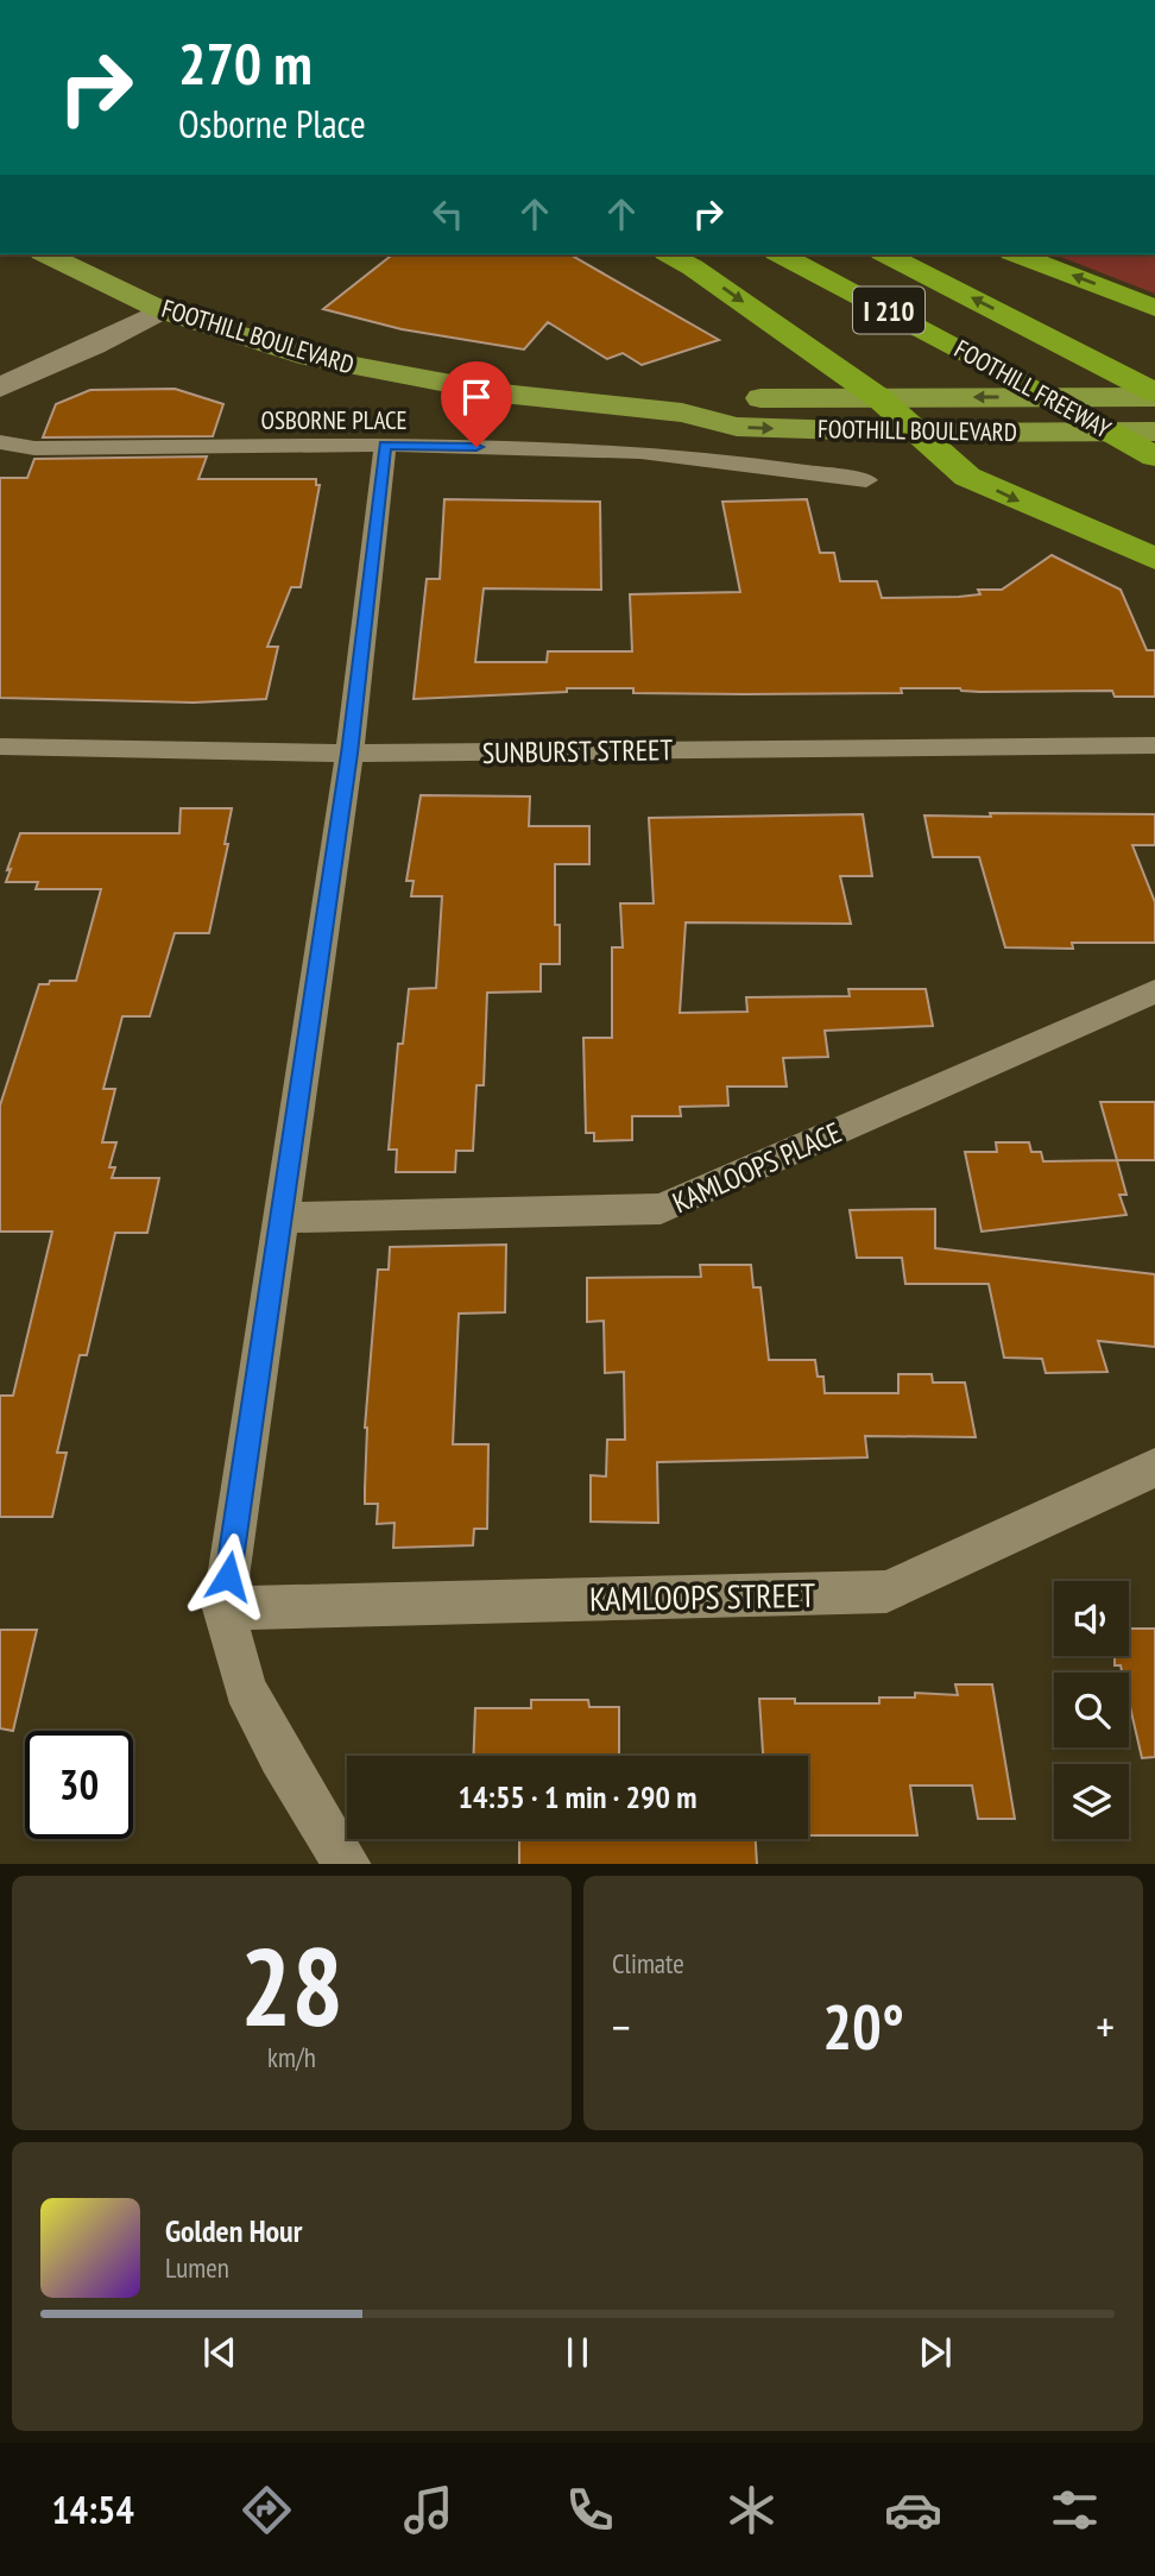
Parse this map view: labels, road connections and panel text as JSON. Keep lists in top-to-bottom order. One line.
{"streets":{"highway":["I 210","FOOTHILL FREEWAY"],"main road":["FOOTHILL BOULEVARD"],"street":["OSBORNE PLACE","SUNBURST STREET","KAMLOOPS PLACE","KAMLOOPS STREET"]},"crossings":[["FOOTHILL BOULEVARD","FOOTHILL FREEWAY"]],"page":{"turn":["270 m","Osborne Place"],"limit":"30","trip":"14:55 · 1 min · 290 m","tile":[["28","km/h"],"Climate"],"heat":["−","20°","+"],"song":["Golden Hour","Lumen"],"tabs":"14:54"}}
